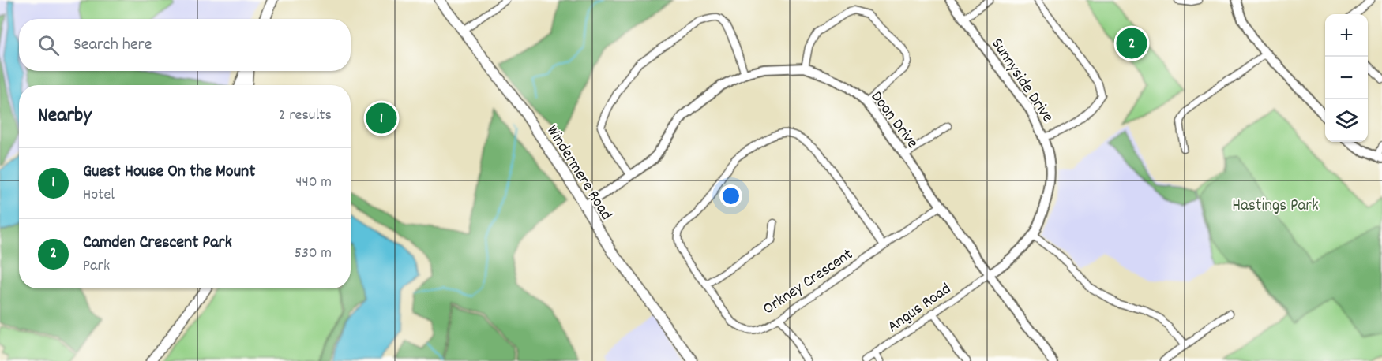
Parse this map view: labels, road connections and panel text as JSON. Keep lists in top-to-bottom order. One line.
{"streets":{"main road":["Windermere Road"],"street":["Sunnyside Drive","Doon Drive","Orkney Crescent","Angus Road"]},"crossings":[["Sunnyside Drive","Doon Drive"],["Sunnyside Drive","Angus Road"],["Doon Drive","Windermere Road"],["Doon Drive","Orkney Crescent"],["Doon Drive","Angus Road"]],"parks":["Hastings Park"],"page":{"map_buttons":["+","−"],"search":"Search here","pins":["2","1"],"heading":["Nearby","2 results"],"list":[{"mark":"1","name":"Guest House On the Mount","note":"Hotel","value":"440 m"},{"mark":"2","name":"Camden Crescent Park","note":"Park","value":"530 m"}]}}
